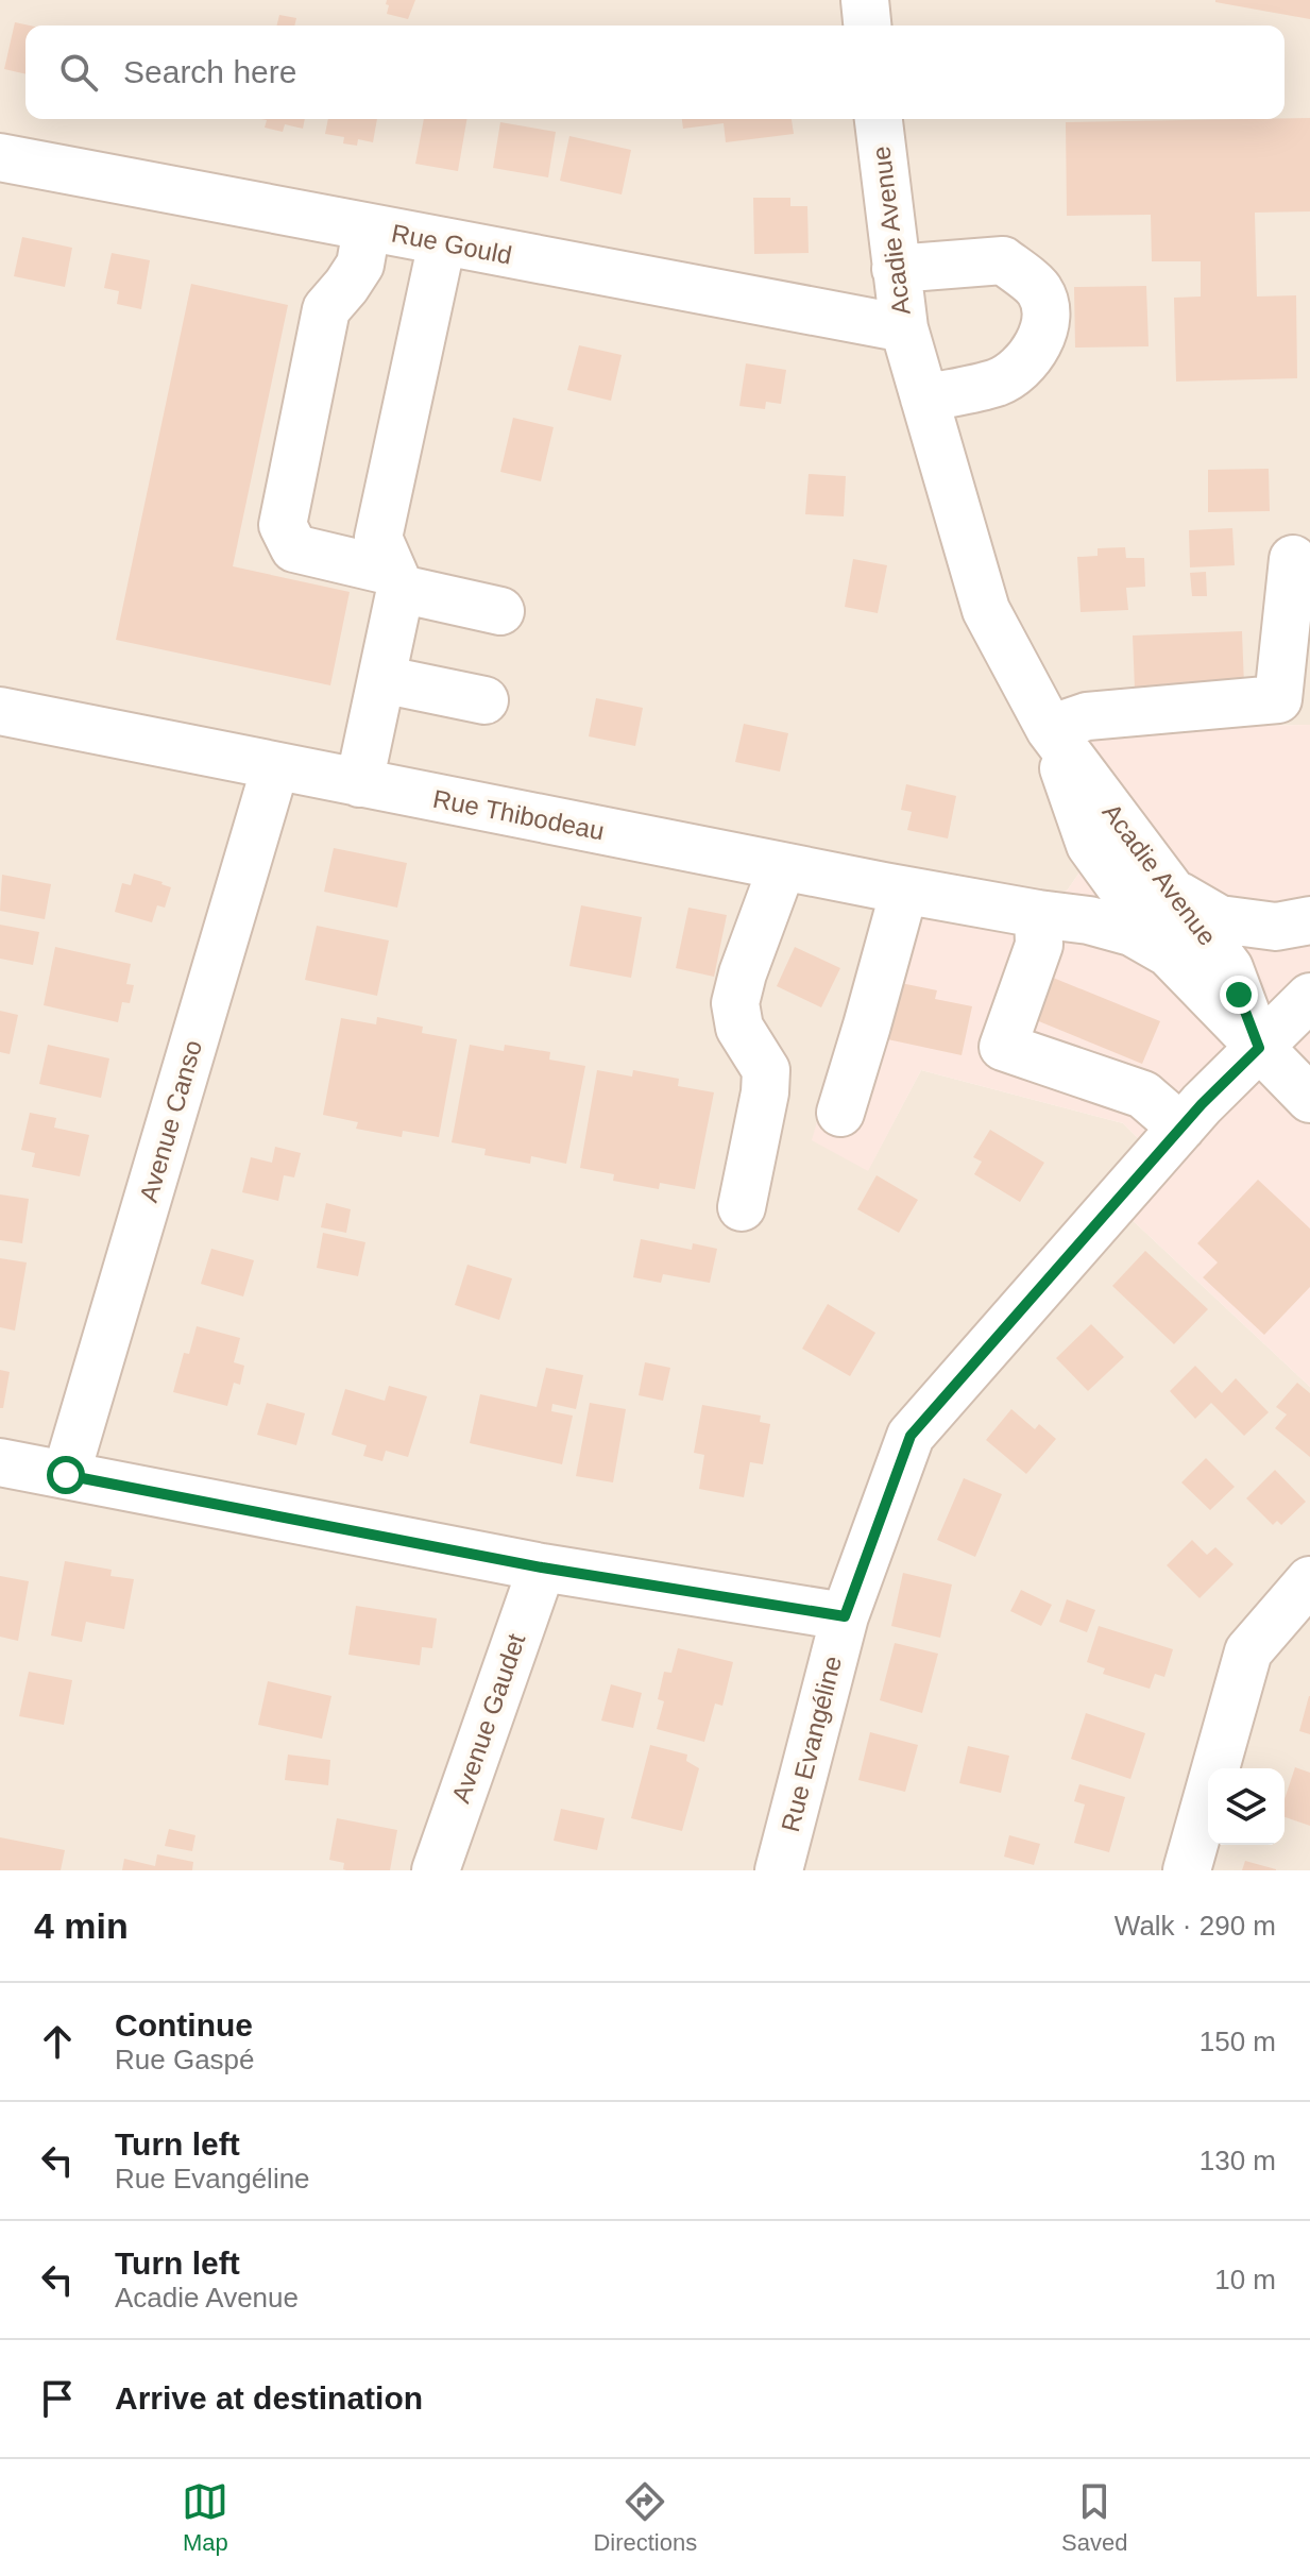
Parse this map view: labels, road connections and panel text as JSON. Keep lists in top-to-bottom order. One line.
{"streets":{"street":["Acadie Avenue","Rue Gould","Rue Thibodeau","Avenue Canso","Avenue Gaudet","Rue Evangéline"]},"crossings":[["Acadie Avenue","Rue Gould"],["Acadie Avenue","Rue Thibodeau"],["Acadie Avenue","Rue Evangéline"],["Rue Thibodeau","Avenue Canso"]],"page":{"search":"Search here","heading":["4 min","Walk · 290 m"],"list":[["Continue","Rue Gaspé","150 m"],["Turn left","Rue Evangéline","130 m"],["Turn left","Acadie Avenue","10 m"],"Arrive at destination"],"nav":["Map","Directions","Saved"]}}
